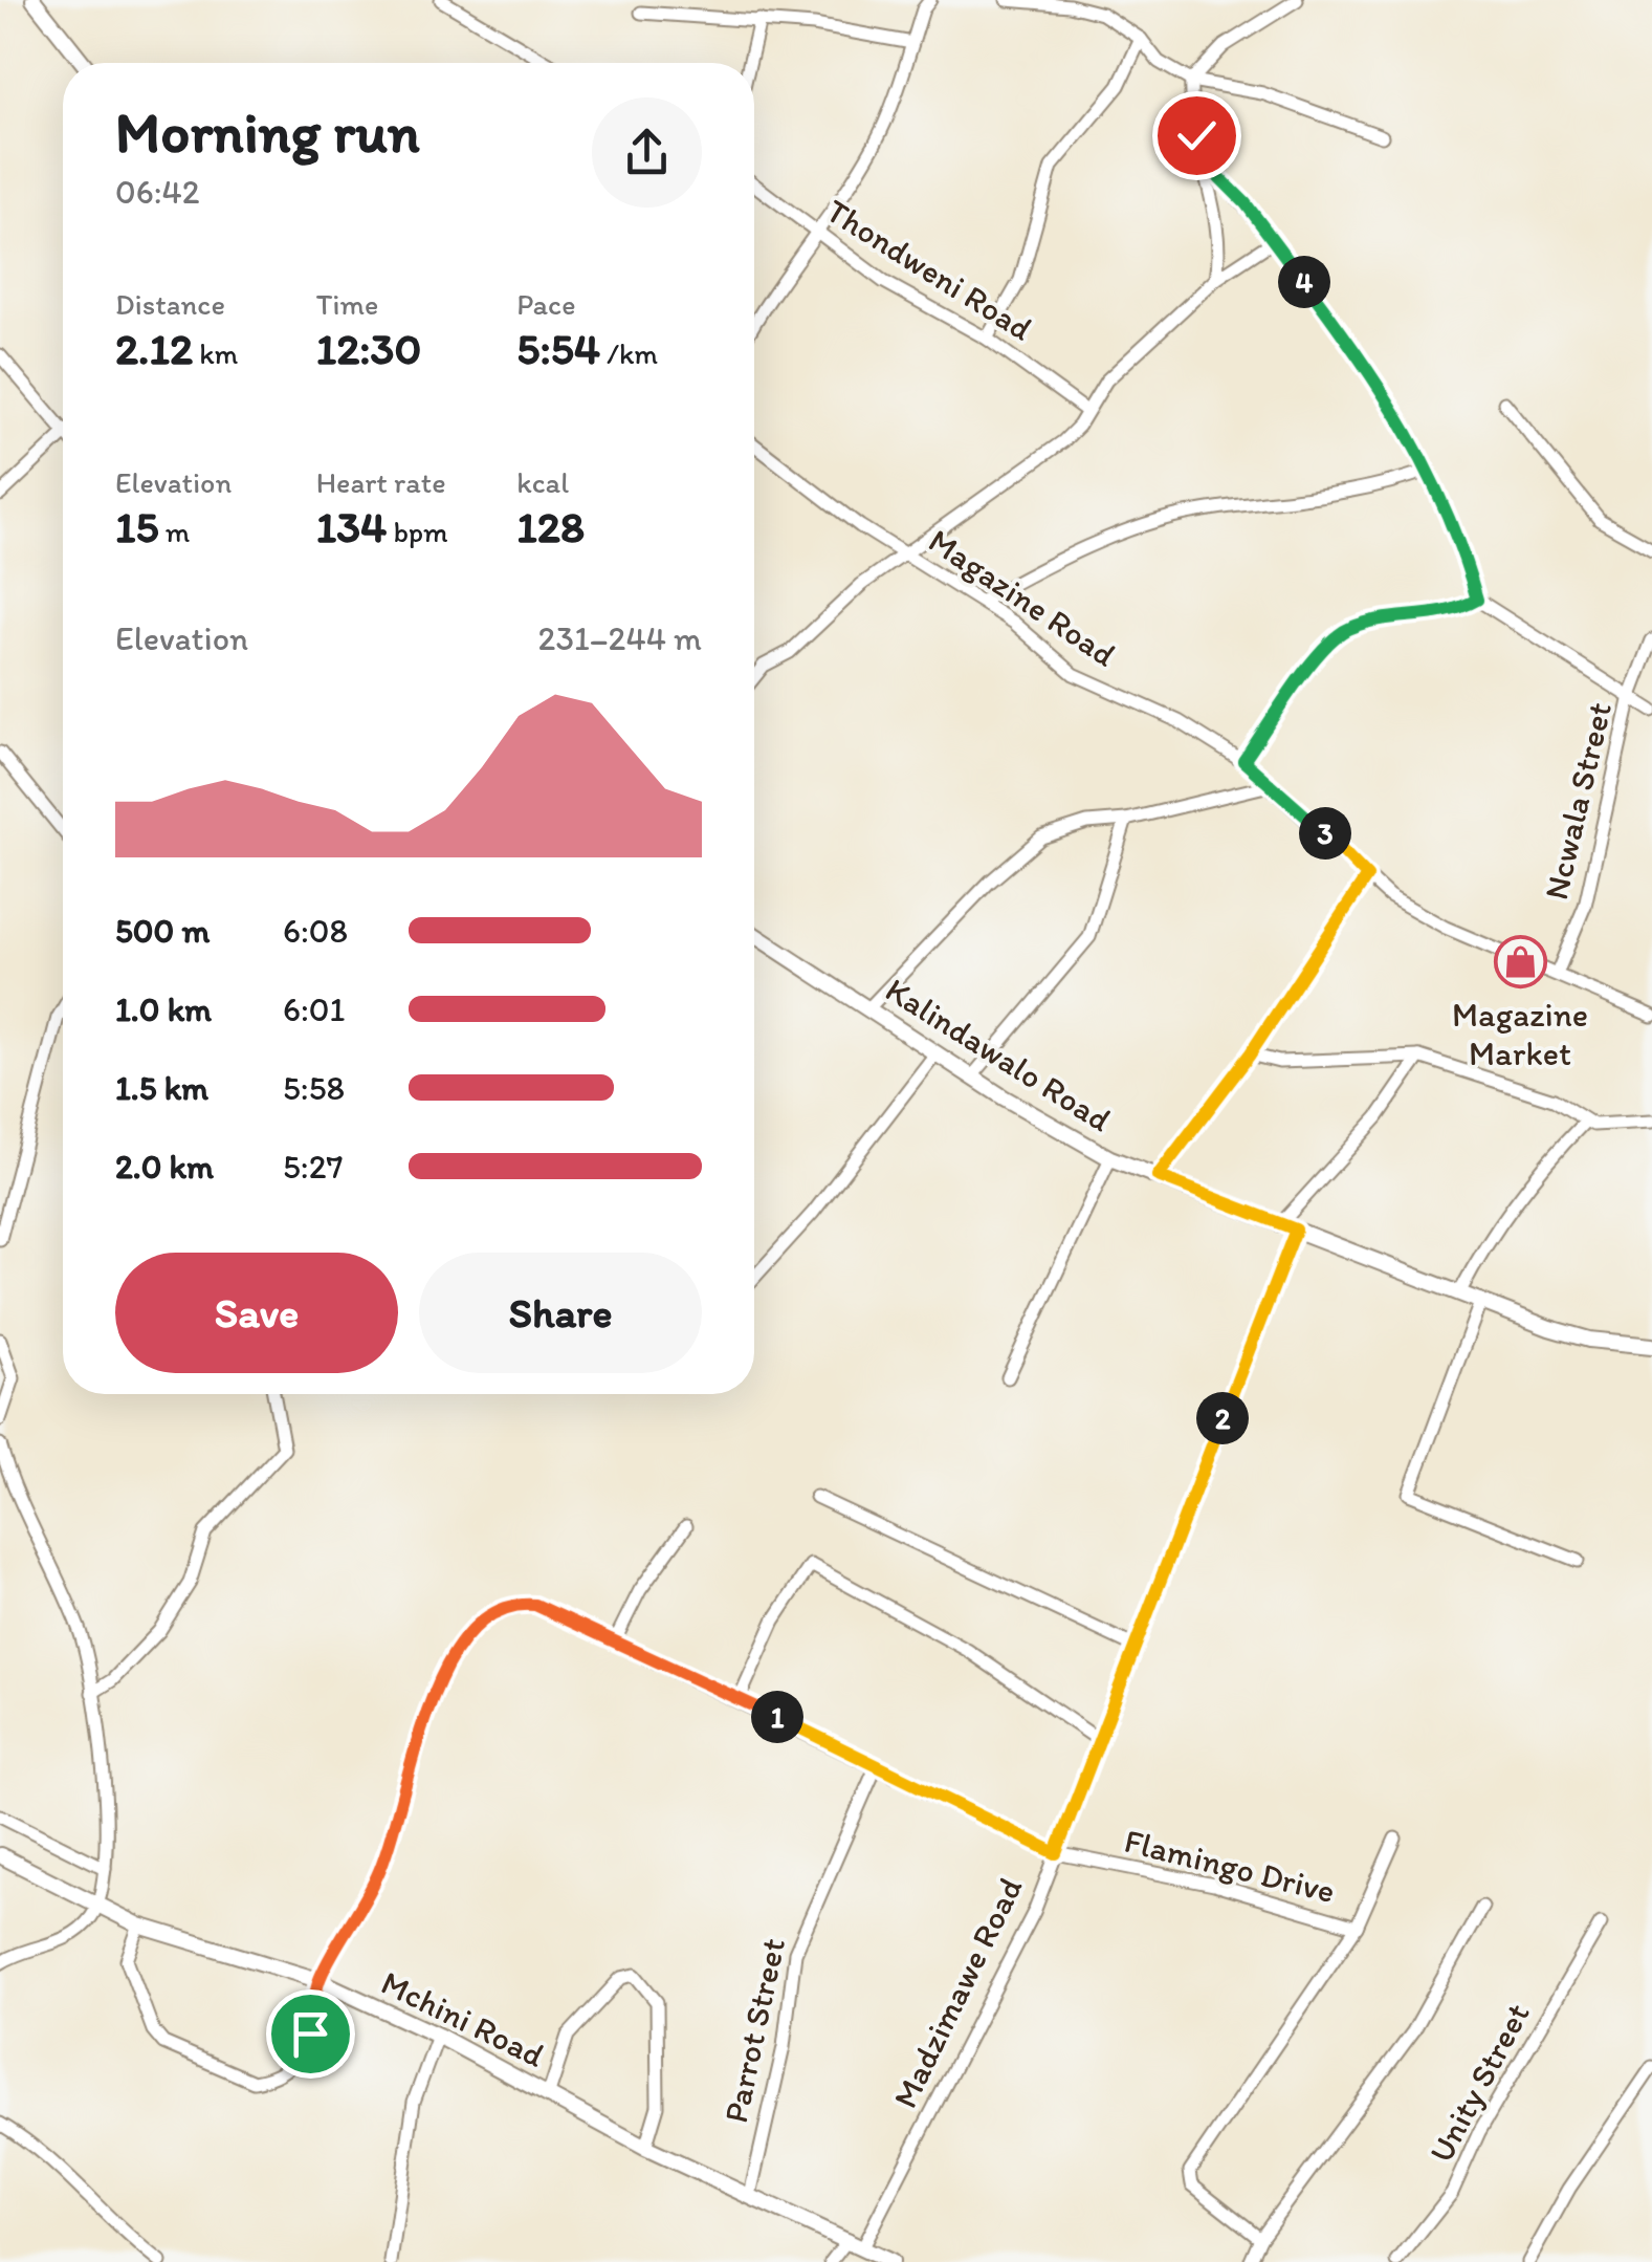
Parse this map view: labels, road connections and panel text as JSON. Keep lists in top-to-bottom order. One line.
{"streets":{"street":["Thondweni Road","Magazine Road","Ncwala Street","Kalindawalo Road","Flamingo Drive","Madzimawe Road","Mchini Road","Parrot Street","Unity Street"]},"crossings":[["Magazine Road","Ncwala Street"],["Kalindawalo Road","Madzimawe Road"],["Flamingo Drive","Madzimawe Road"],["Flamingo Drive","Mchini Road"],["Flamingo Drive","Parrot Street"],["Madzimawe Road","Mchini Road"],["Mchini Road","Parrot Street"]],"places":{"shop":["Magazine Market"]},"page":{"heading":["Morning run","06:42"],"stats":[["Distance","2.12 km"],["Time","12:30"],["Pace","5:54 /km"],["Elevation","15 m"],["Heart rate","134 bpm"],["kcal","128"]],"pins":["4","3","2","1"],"chart":["Elevation","231–244 m"],"list":[{"name":"500 m","note":"6:08"},{"name":"1.0 km","note":"6:01"},{"name":"1.5 km","note":"5:58"},{"name":"2.0 km","note":"5:27"}],"buttons":["Save","Share"]}}
